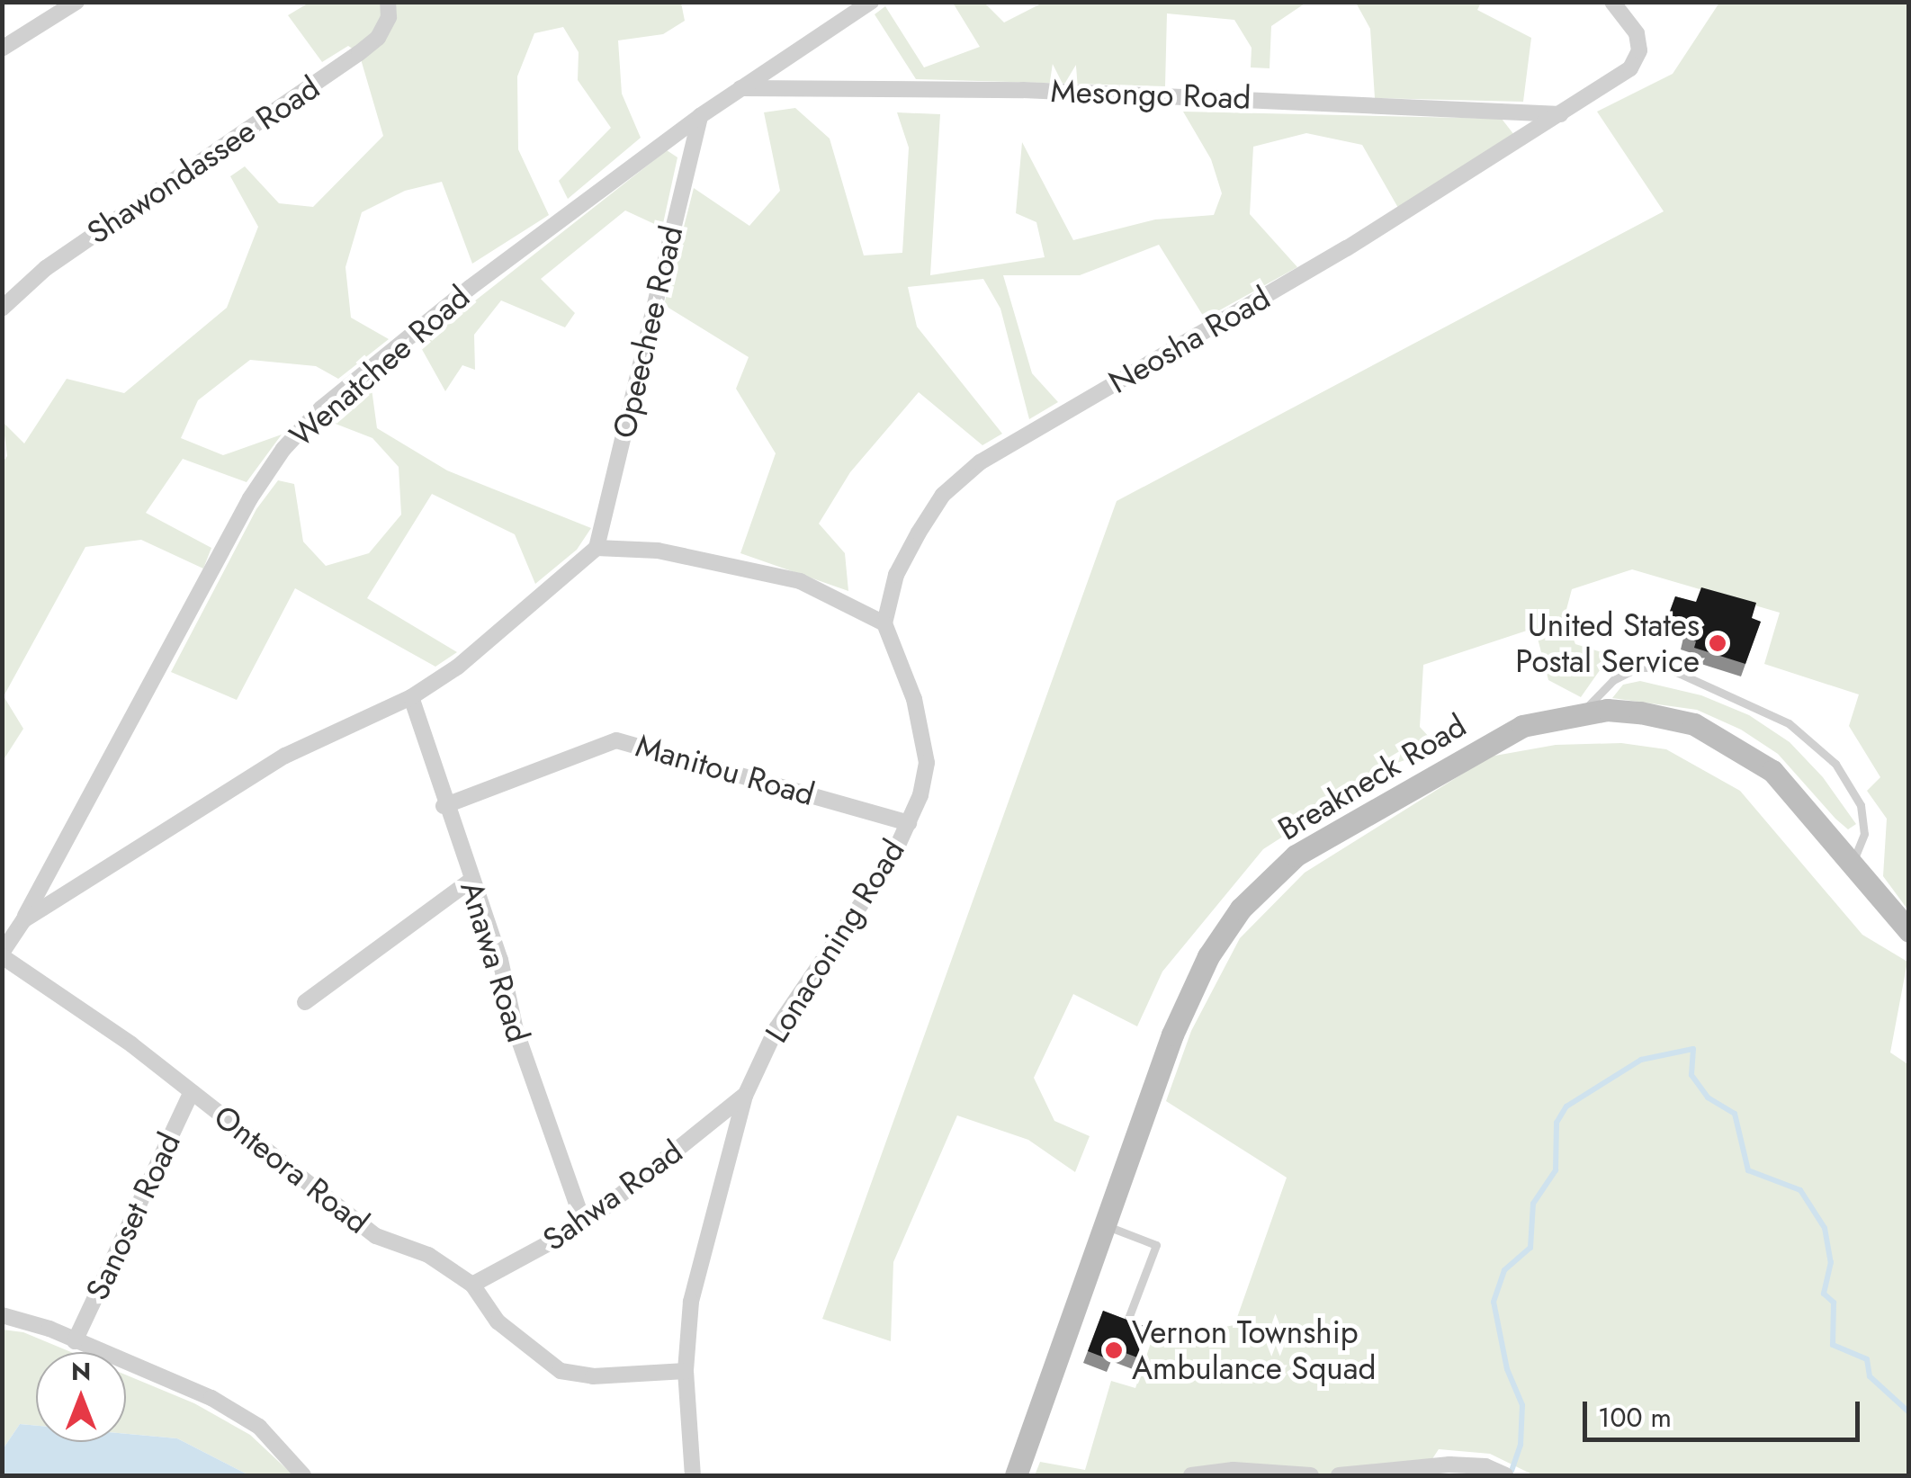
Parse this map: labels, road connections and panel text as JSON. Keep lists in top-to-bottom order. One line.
{"streets":{"street":["Mesongo Road","Shawondassee Road","Opeechee Road","Neosha Road","Wenatchee Road","Manitou Road","Breakneck Road","Lonaconing Road","Anawa Road","Onteora Road","Sahwa Road","Sanoset Road"]},"crossings":[["Mesongo Road","Neosha Road"],["Mesongo Road","Wenatchee Road"],["Opeechee Road","Wenatchee Road"],["Neosha Road","Lonaconing Road"],["Manitou Road","Lonaconing Road"],["Manitou Road","Anawa Road"],["Lonaconing Road","Onteora Road"],["Lonaconing Road","Sahwa Road"],["Anawa Road","Sahwa Road"],["Onteora Road","Sahwa Road"],["Onteora Road","Sanoset Road"]],"places":["United States Postal Service","Vernon Township Ambulance Squad"],"scale_bar":"100 m","north":"top"}
